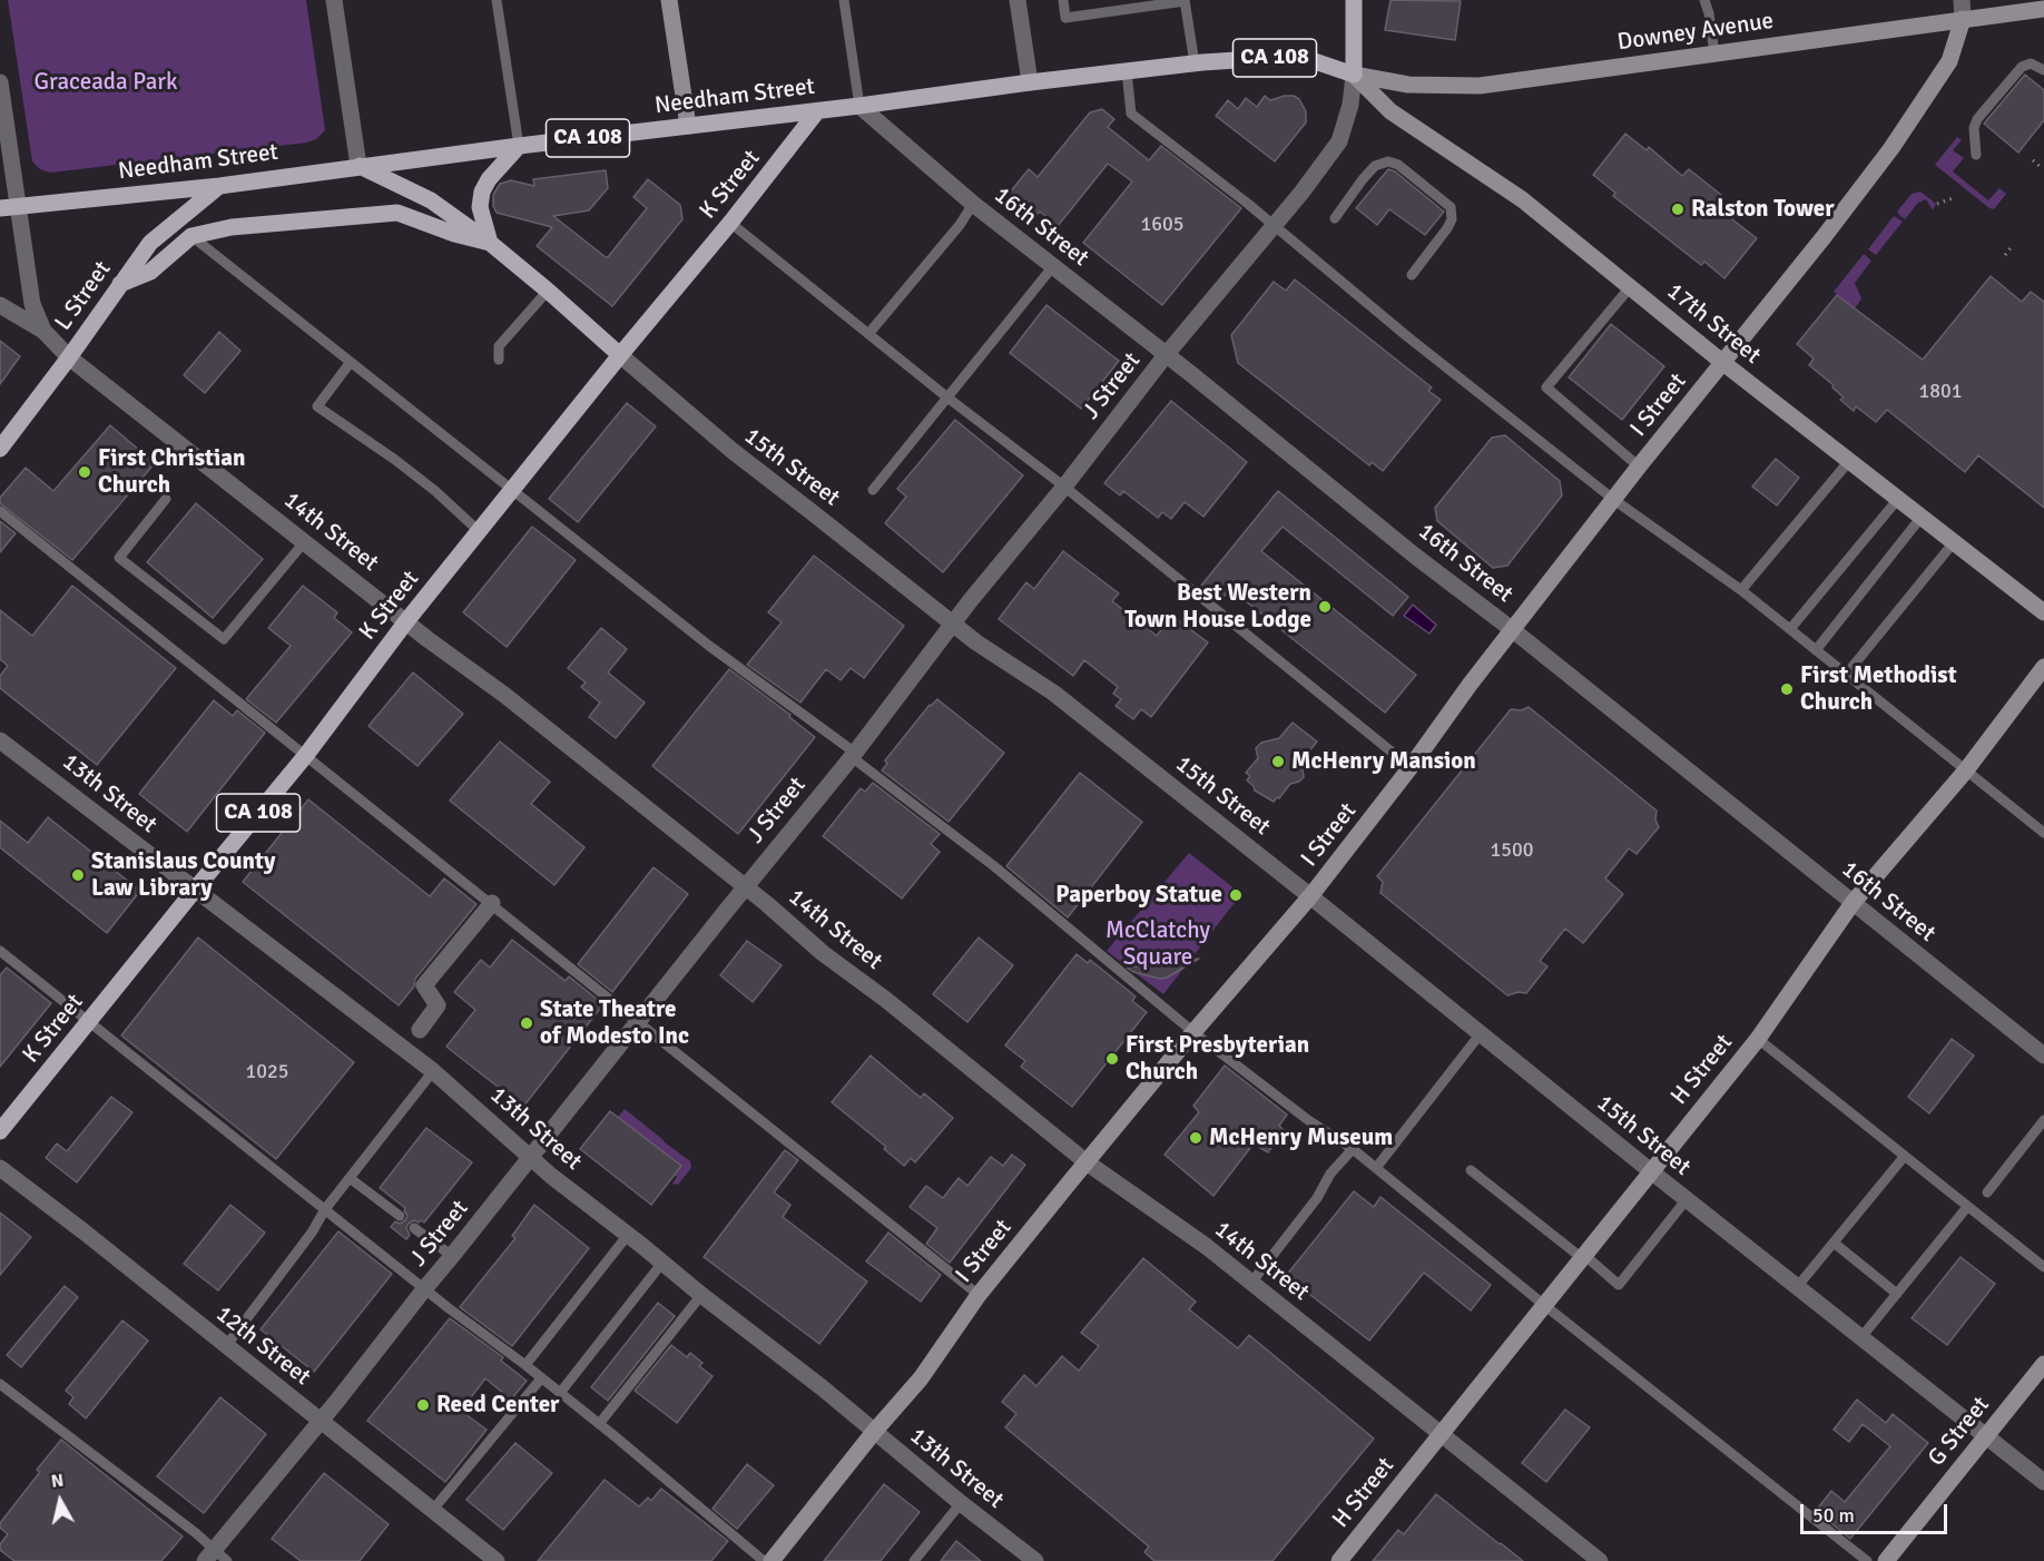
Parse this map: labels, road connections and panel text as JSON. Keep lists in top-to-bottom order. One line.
{"streets":{"main road":["Downey Avenue","CA 108","Needham Street","K Street","L Street","17th Street","I Street","15th Street","H Street","G Street"],"street":["16th Street","J Street","14th Street","13th Street","12th Street"]},"crossings":[["Downey Avenue","Needham Street"],["Downey Avenue","17th Street"],["Downey Avenue","J Street"],["Downey Avenue","I Street"],["Needham Street","K Street"],["Needham Street","16th Street"],["Needham Street","L Street"],["Needham Street","17th Street"],["Needham Street","J Street"],["Needham Street","15th Street"],["Needham Street","14th Street"],["K Street","15th Street"],["K Street","14th Street"],["K Street","13th Street"],["16th Street","J Street"],["16th Street","I Street"],["16th Street","H Street"],["L Street","14th Street"],["17th Street","J Street"],["17th Street","I Street"],["J Street","15th Street"],["J Street","14th Street"],["J Street","13th Street"],["J Street","12th Street"],["I Street","15th Street"],["I Street","14th Street"],["I Street","13th Street"],["15th Street","H Street"],["15th Street","G Street"],["14th Street","H Street"]],"parks":["Graceada Park","McClatchy Square"],"places":["Ralston Tower","First Christian Church","Best Western Town House Lodge","First Methodist Church","McHenry Mansion","Stanislaus County Law Library","Paperboy Statue","State Theatre of Modesto Inc","First Presbyterian Church","McHenry Museum","Reed Center"],"house_numbers":["1605","1801","1500","1025"],"scale_bar":"50 m","north":"top"}
